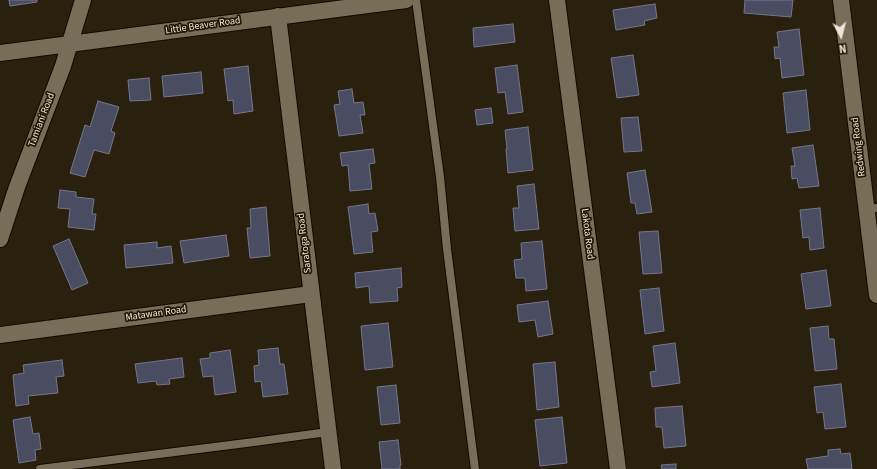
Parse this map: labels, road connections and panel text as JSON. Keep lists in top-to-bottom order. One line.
{"streets":{"street":["Little Beaver Road","Tamiani Road","Redwing Road","Lakota Road","Saratoga Road","Matawan Road"]},"crossings":[["Little Beaver Road","Tamiani Road"],["Little Beaver Road","Saratoga Road"],["Saratoga Road","Matawan Road"]],"north":"bottom"}
